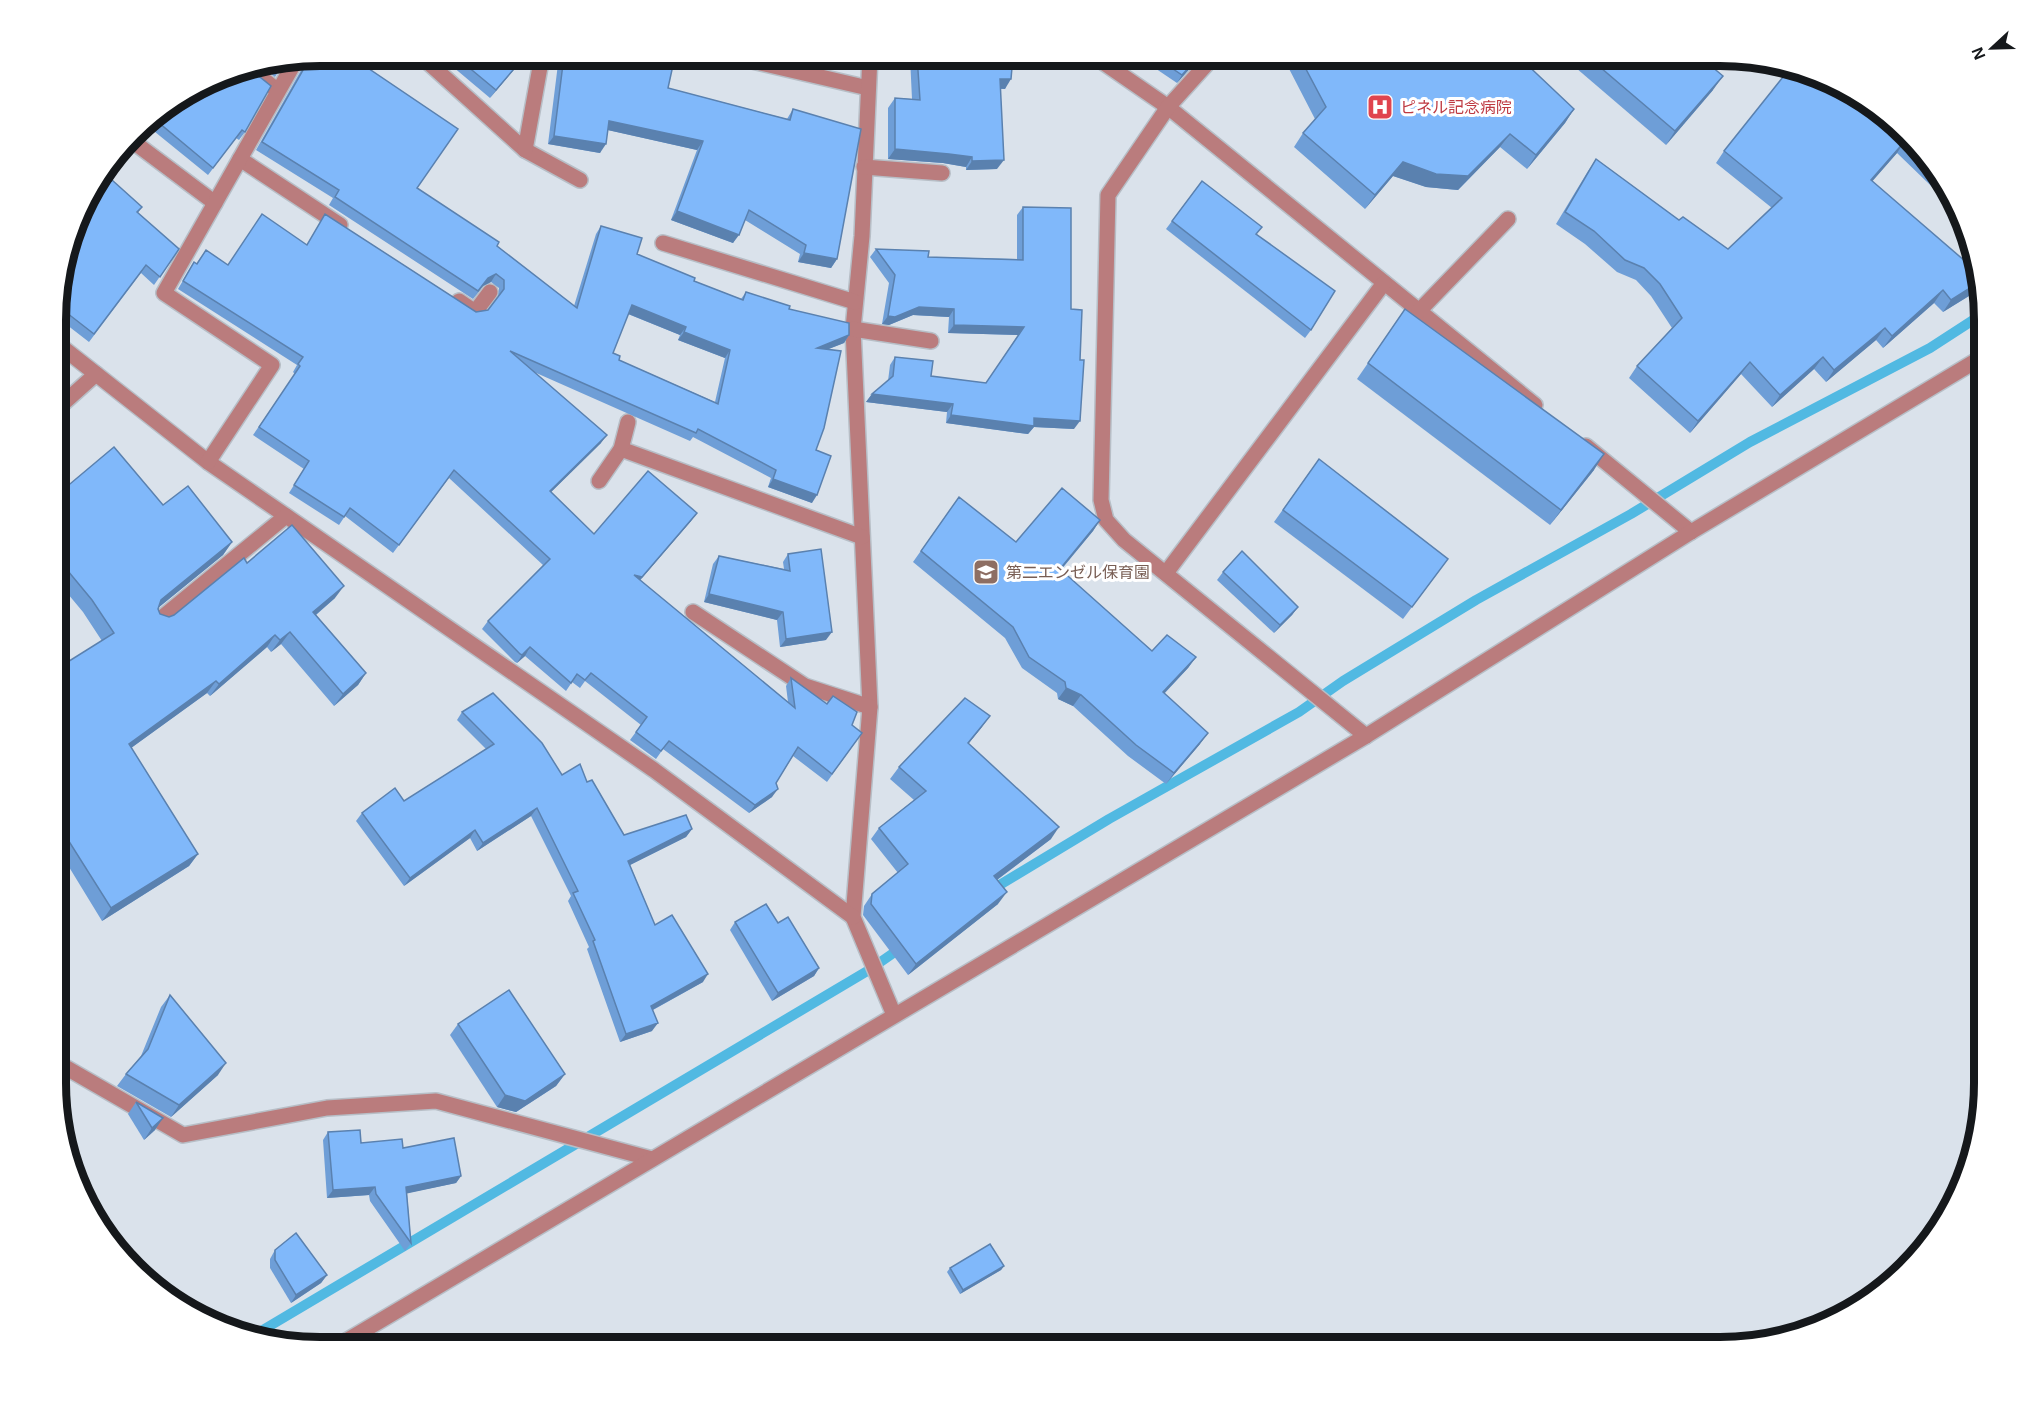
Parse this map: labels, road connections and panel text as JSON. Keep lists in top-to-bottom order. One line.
{"places":{"hospital":["ピネル記念病院"],"school or university":["第二エンゼル保育園"]},"north":"left"}
